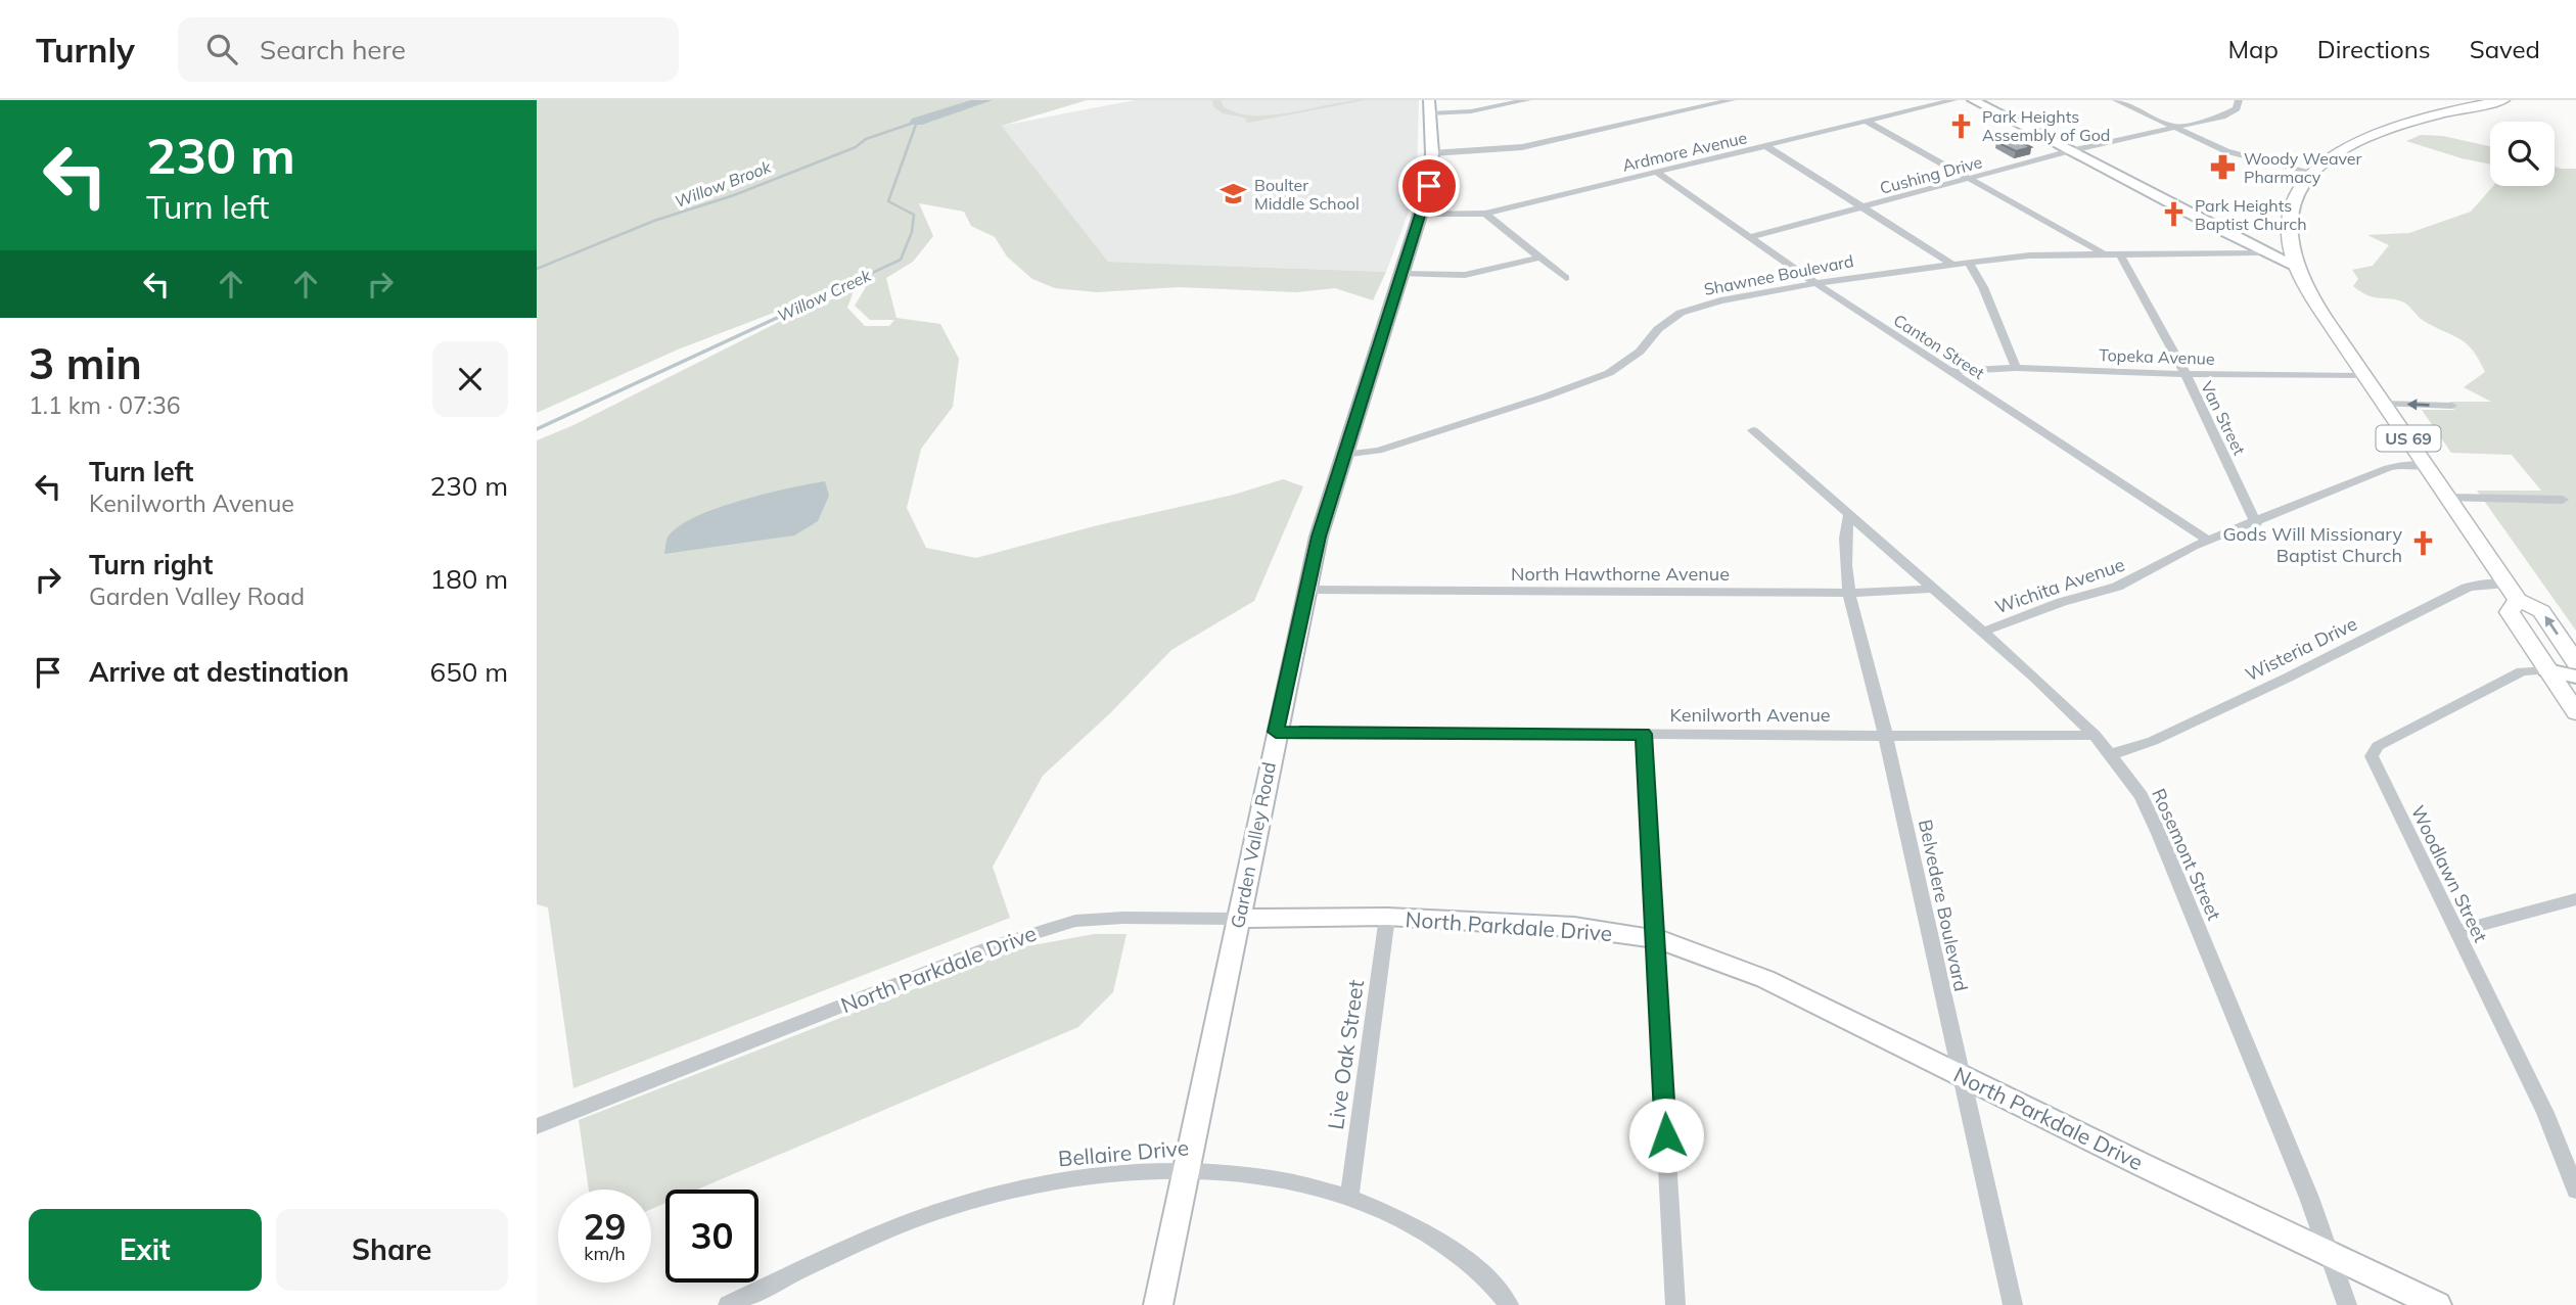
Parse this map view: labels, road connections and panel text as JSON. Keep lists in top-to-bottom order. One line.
{"streets":{"main road":["US 69"],"street":["Ardmore Avenue","Cushing Drive","Shawnee Boulevard","Canton Street","Topeka Avenue","Van Street","North Hawthorne Avenue","Wichita Avenue","Wisteria Drive","Kenilworth Avenue","Garden Valley Road","Rosemont Street","Woodlawn Street","Belvedere Boulevard","North Parkdale Drive","Live Oak Street","Bellaire Drive"]},"crossings":[["Ardmore Avenue","Canton Street"],["Ardmore Avenue","Garden Valley Road"],["Cushing Drive","Canton Street"],["Shawnee Boulevard","Canton Street"],["Shawnee Boulevard","Van Street"],["Shawnee Boulevard","Garden Valley Road"],["Canton Street","Topeka Avenue"],["Canton Street","Wichita Avenue"],["Topeka Avenue","Van Street"],["Topeka Avenue","US 69"],["Van Street","Wichita Avenue"],["US 69","Wichita Avenue"],["US 69","Wisteria Drive"],["US 69","Woodlawn Street"],["North Hawthorne Avenue","Garden Valley Road"],["North Hawthorne Avenue","Rosemont Street"],["North Hawthorne Avenue","Belvedere Boulevard"],["Wichita Avenue","Rosemont Street"],["Wisteria Drive","Rosemont Street"],["Kenilworth Avenue","Garden Valley Road"],["Kenilworth Avenue","Rosemont Street"],["Kenilworth Avenue","Belvedere Boulevard"],["Garden Valley Road","North Parkdale Drive"],["Garden Valley Road","Bellaire Drive"],["Rosemont Street","Belvedere Boulevard"],["Rosemont Street","North Parkdale Drive"],["Belvedere Boulevard","North Parkdale Drive"],["North Parkdale Drive","Live Oak Street"],["Live Oak Street","Bellaire Drive"]],"water":["Willow Brook","Willow Creek"],"places":{"church":["Park Heights Assembly of God","Park Heights Baptist Church","Gods Will Missionary Baptist Church"],"pharmacy":["Woody Weaver Pharmacy"],"school or university":["Boulter Middle School"]},"page":{"header":"Turnly","search":"Search here","nav":["Map","Directions","Saved"],"turn":["230 m","Turn left"],"heading":["3 min","1.1 km · 07:36"],"list":[{"name":"Turn left","note":"Kenilworth Avenue","value":"230 m"},{"name":"Turn right","note":"Garden Valley Road","value":"180 m"},{"name":"Arrive at destination","value":"650 m"}],"speed":"29 km/h","limit":"30","buttons":["Exit","Share"]}}
